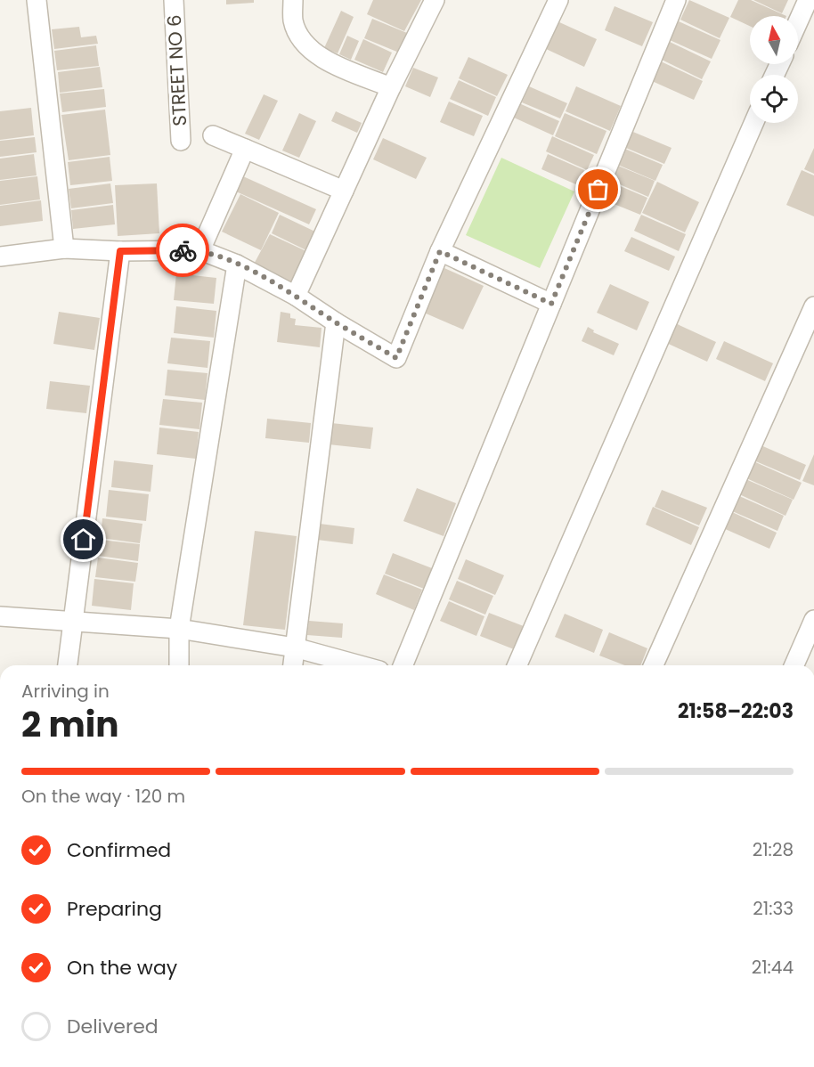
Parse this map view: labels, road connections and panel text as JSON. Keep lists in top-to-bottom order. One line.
{"streets":{"street":["STREET NO 6"]},"north":"top","page":{"heading":["2 min","Arriving in","21:58–22:03"],"bar":"On the way · 120 m","list":[["Confirmed","21:28"],["Preparing","21:33"],["On the way","21:44"],"Delivered"]}}
